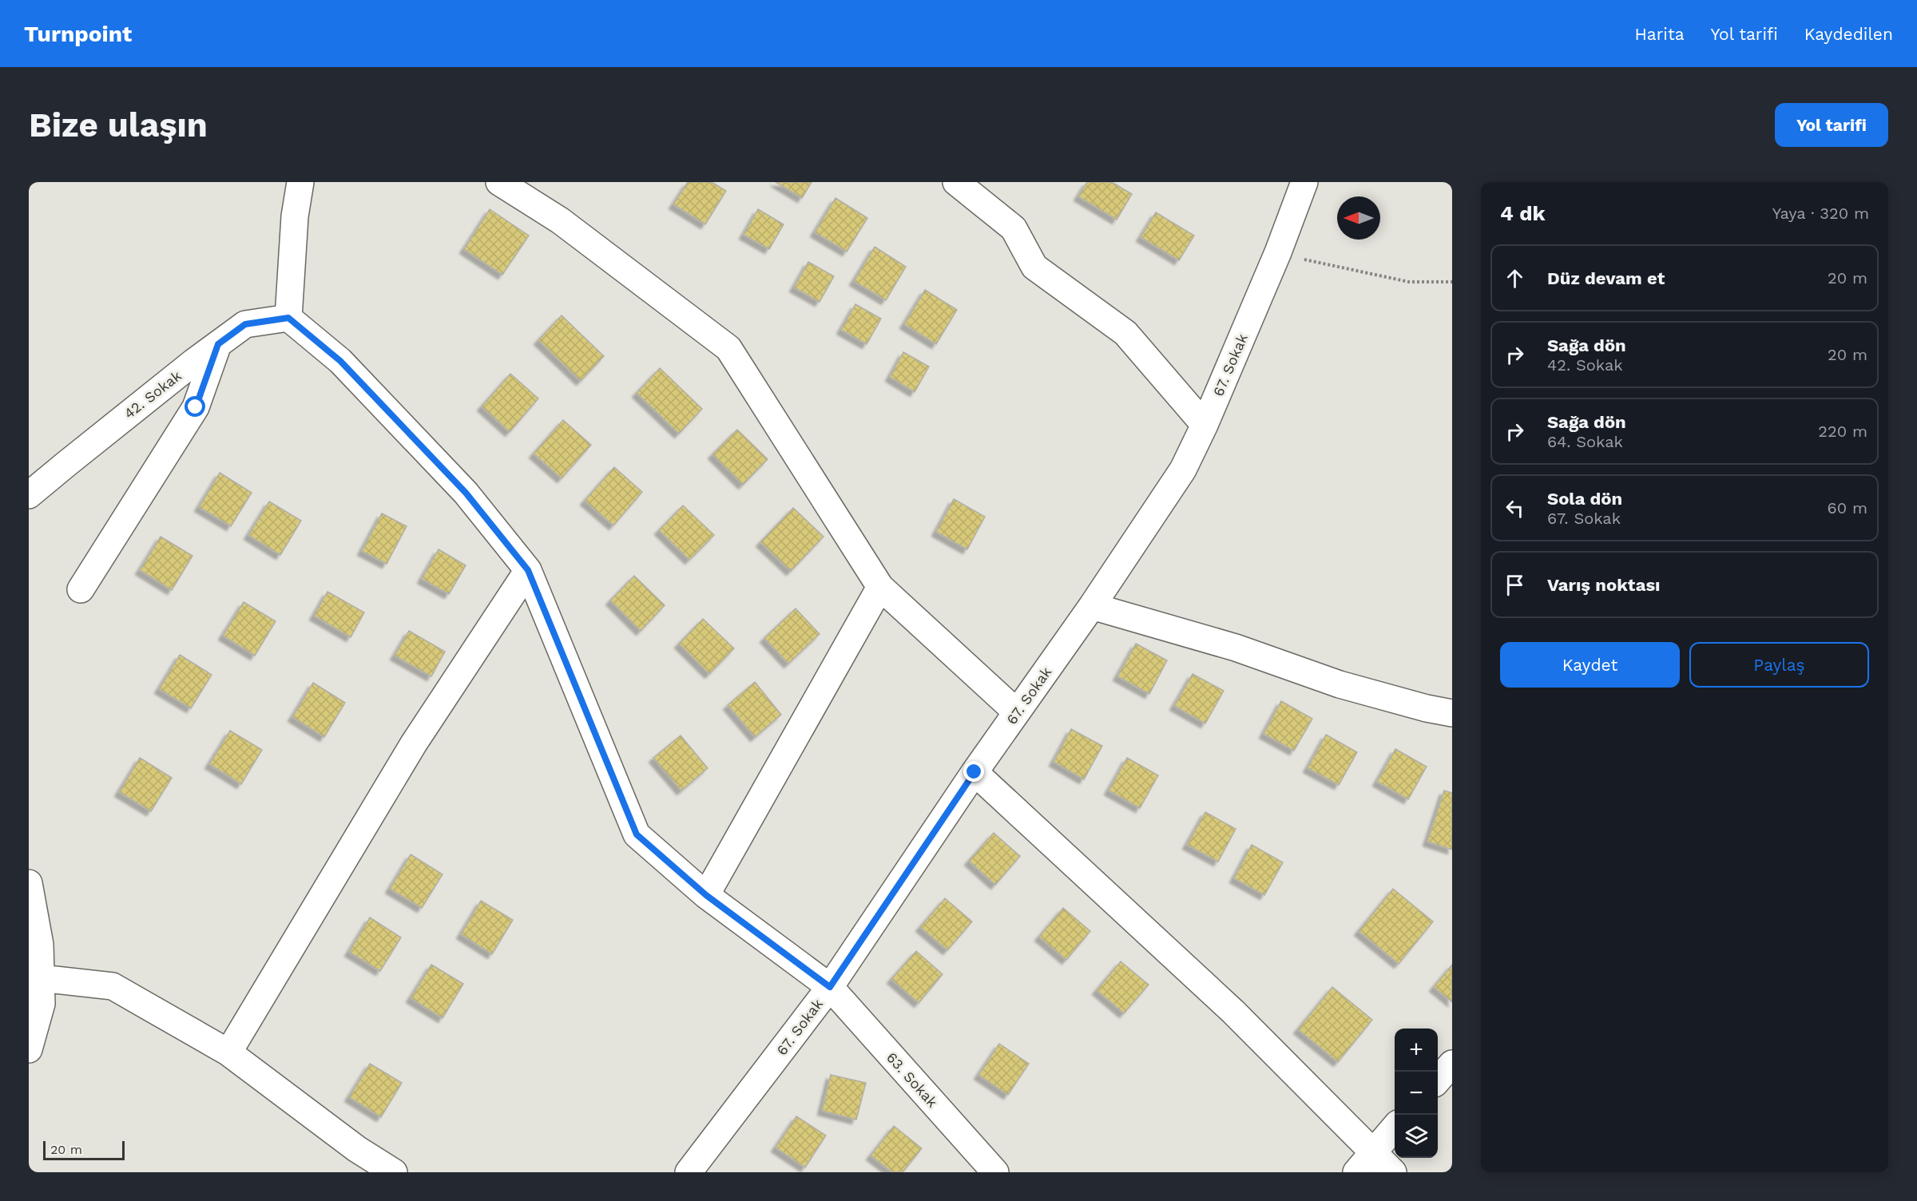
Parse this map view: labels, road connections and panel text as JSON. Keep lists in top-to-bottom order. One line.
{"streets":{"street":["67. Sokak","42. Sokak","63. Sokak"]},"crossings":[["67. Sokak","63. Sokak"],["42. Sokak","63. Sokak"]],"scale_bar":"20 m","north":"left","page":{"header":"Turnpoint","nav":["Harita","Yol tarifi","Kaydedilen"],"buttons":["Yol tarifi",["Kaydet","Paylaş"]],"title":"Bize ulaşın","heading":["4 dk","Yaya · 320 m"],"list":[["Düz devam et","20 m"],["Sağa dön","42. Sokak","20 m"],["Sağa dön","64. Sokak","220 m"],["Sola dön","67. Sokak","60 m"],"Varış noktası"],"map_buttons":["+","−"],"scale":"20 m"}}
